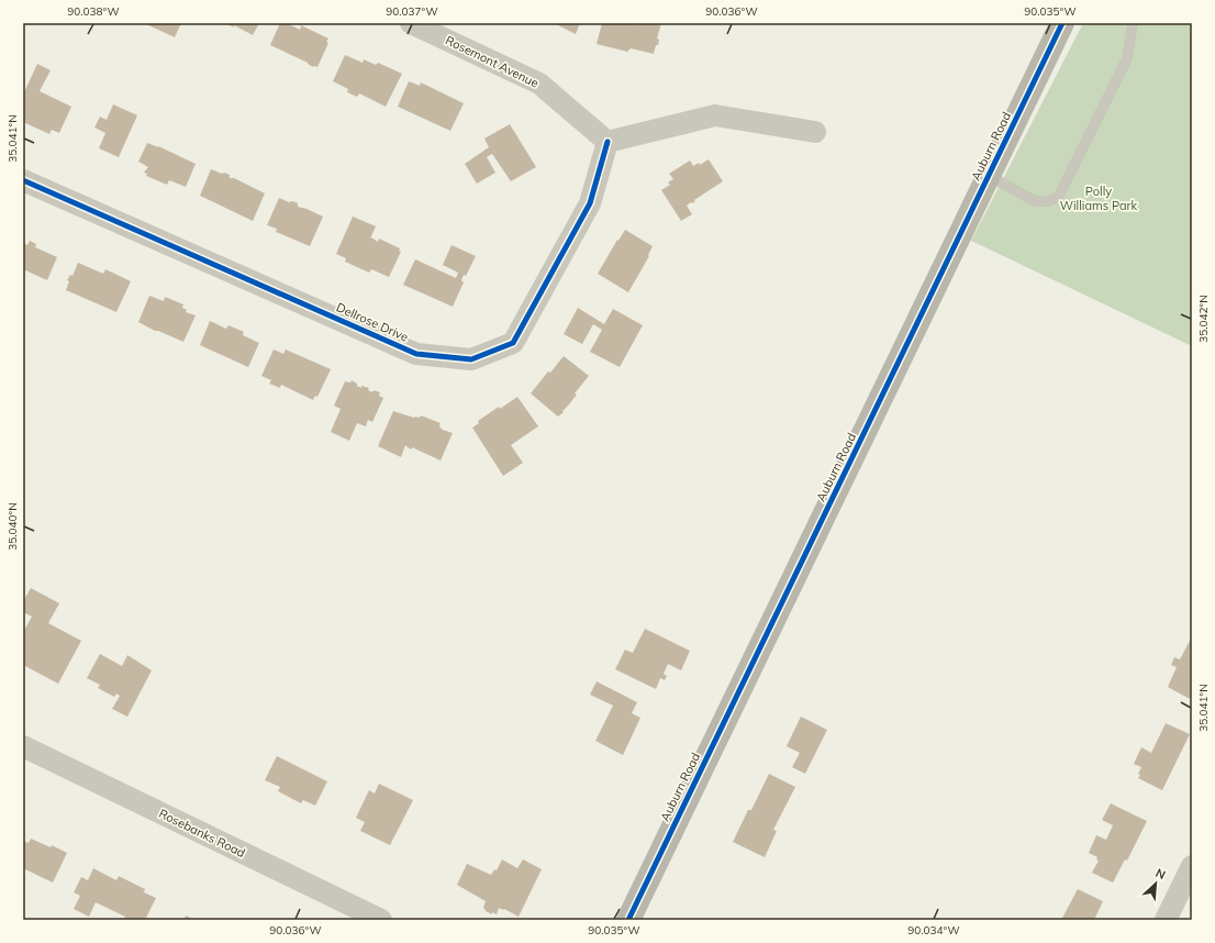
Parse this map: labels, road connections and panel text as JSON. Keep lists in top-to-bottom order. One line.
{"streets":{"street":["Rosemont Avenue","Auburn Road","Dellrose Drive","Rosebanks Road"]},"crossings":[["Rosemont Avenue","Dellrose Drive"]],"parks":["Polly Williams Park"],"north":"top right","coordinates":["90.038°W","90.037°W","90.036°W","90.035°W","35.041°N","35.042°N","35.040°N","90.034°W"]}
